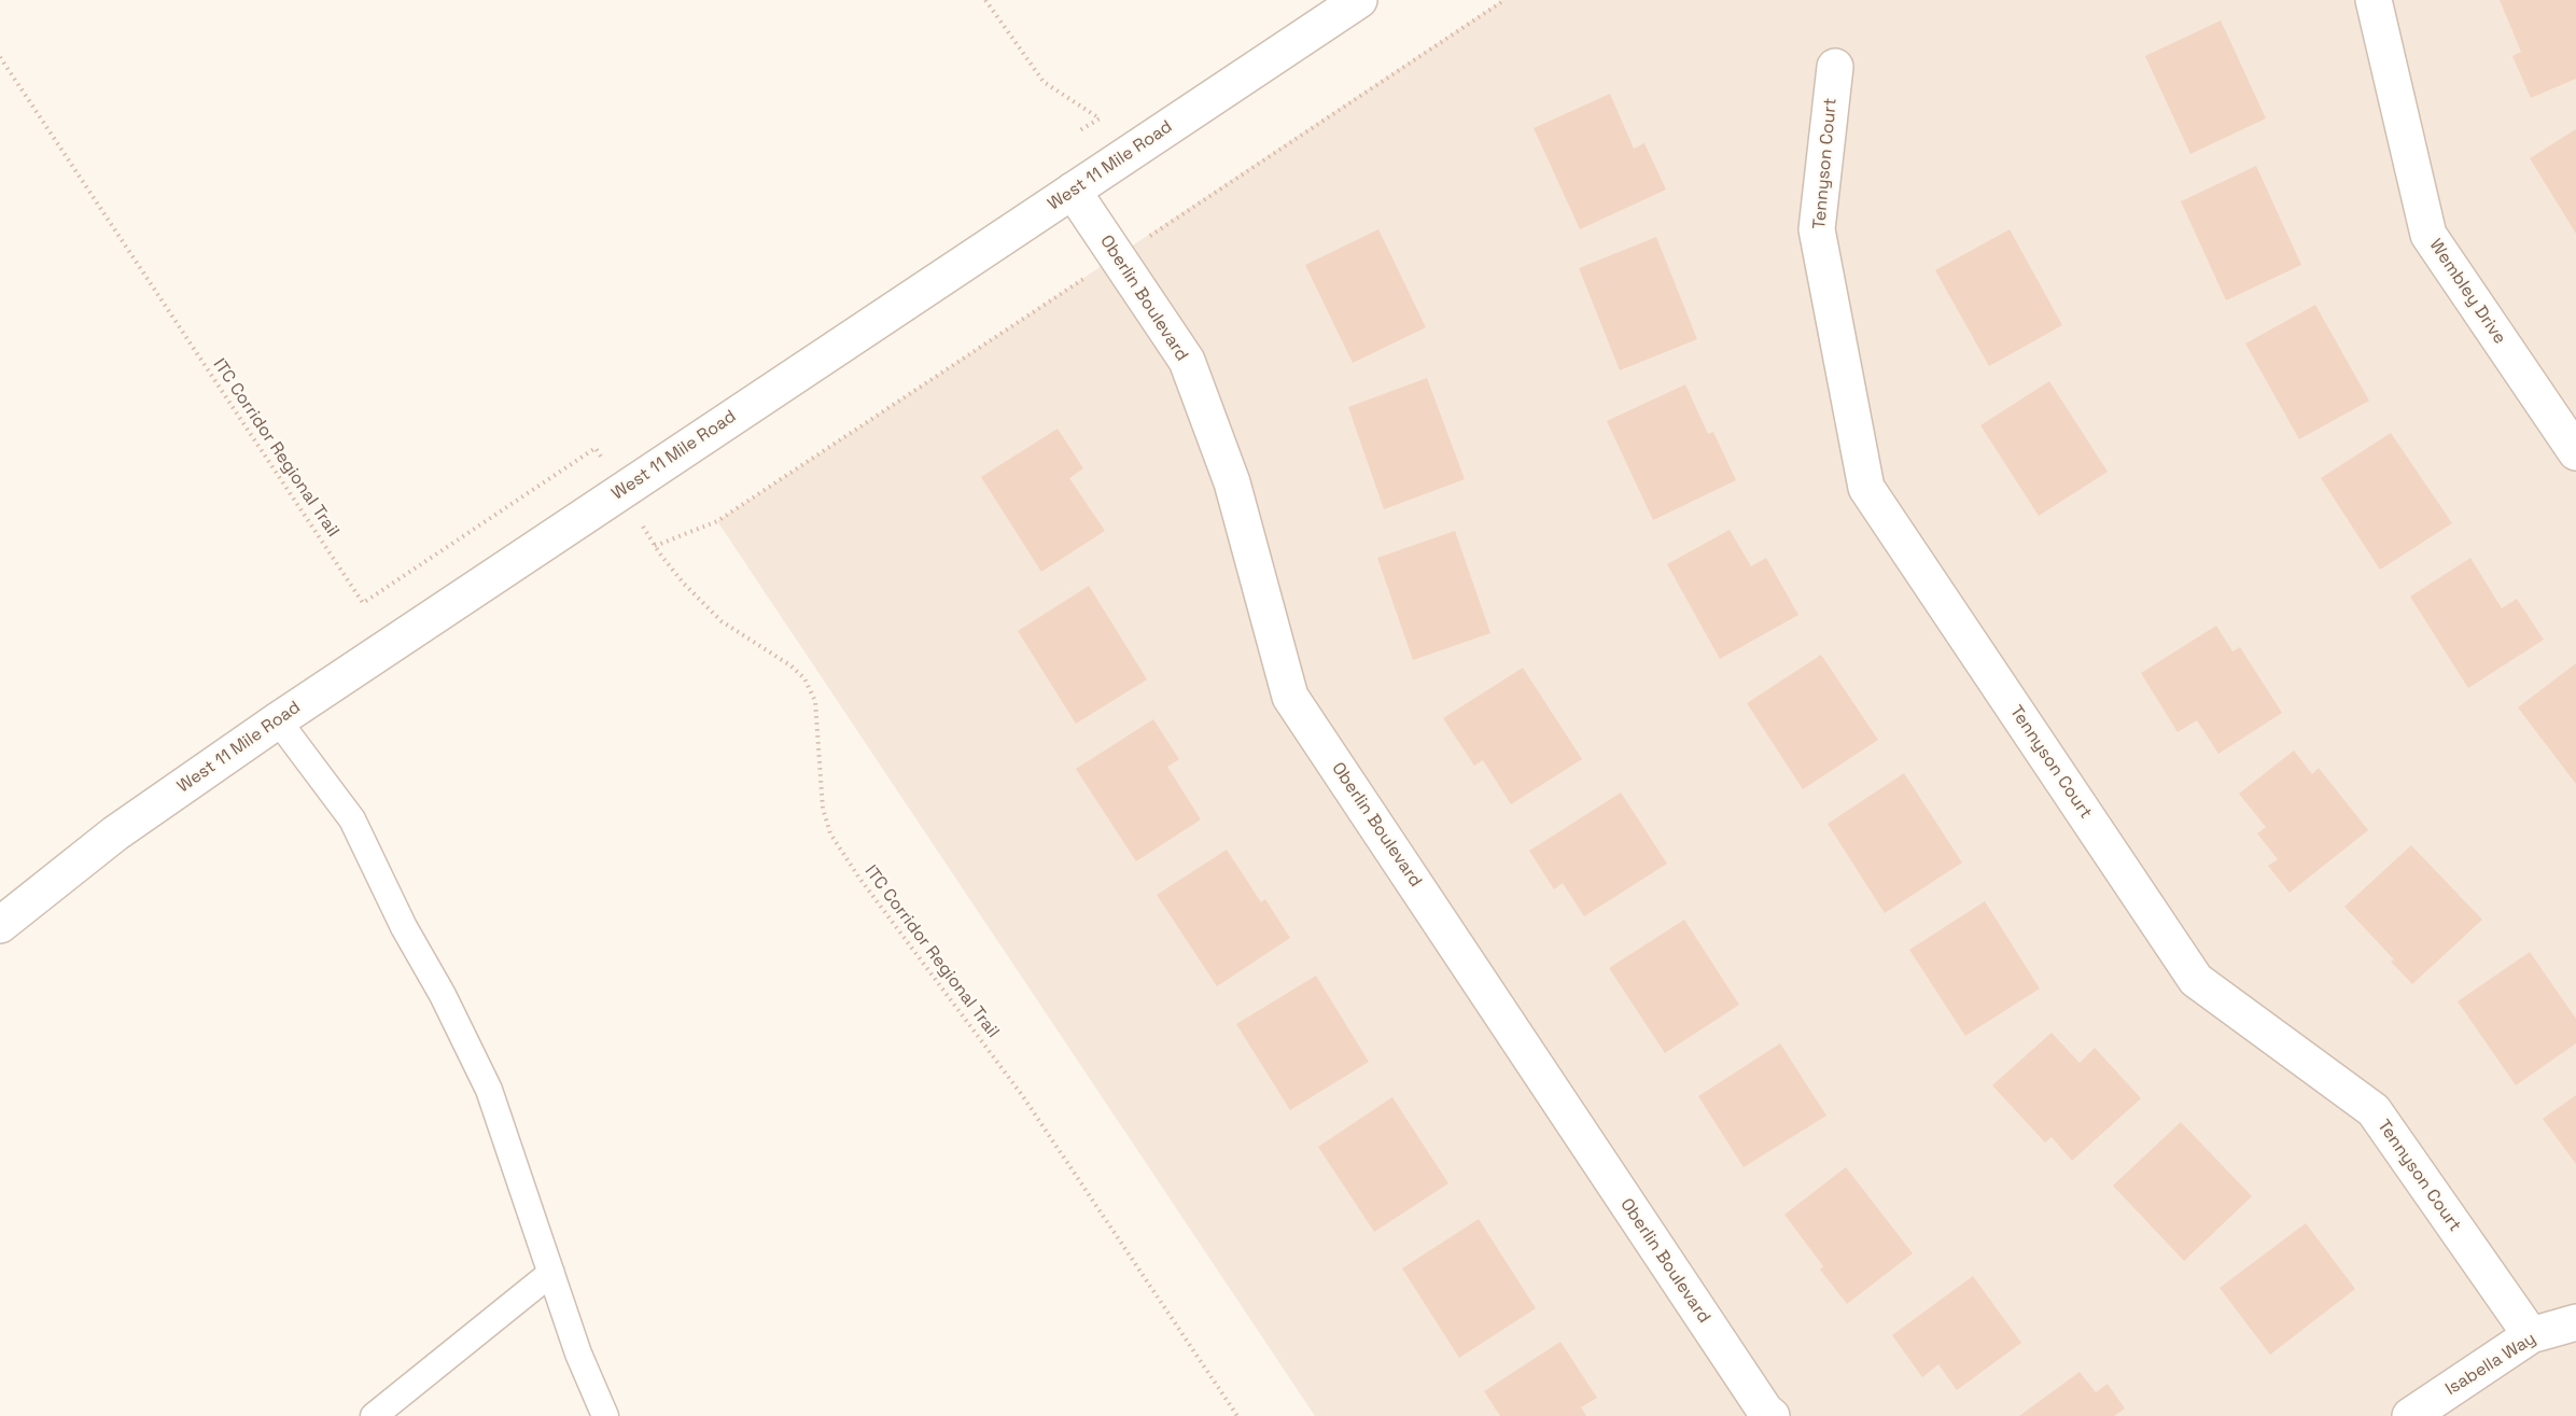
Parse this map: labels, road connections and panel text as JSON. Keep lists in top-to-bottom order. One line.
{"streets":{"street":["Tennyson Court","West 11 Mile Road","Wembley Drive","Oberlin Boulevard","Isabella Way"],"path":["ITC Corridor Regional Trail"]},"crossings":[["Tennyson Court","Isabella Way"],["West 11 Mile Road","Oberlin Boulevard"]]}
